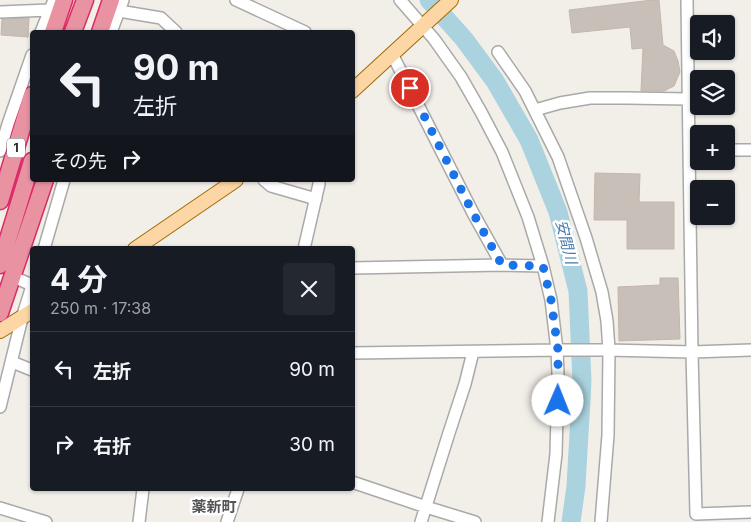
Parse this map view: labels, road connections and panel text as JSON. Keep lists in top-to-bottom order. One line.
{"streets":{"highway":["1"]},"districts":["薬新町"],"water":["安間川"],"page":{"map_buttons":["+","−"],"turn":["90 m","左折"],"then":"その先","heading":["4 分","250 m · 17:38"],"list":[{"name":"左折","value":"90 m"},{"name":"右折","value":"30 m"}]}}
